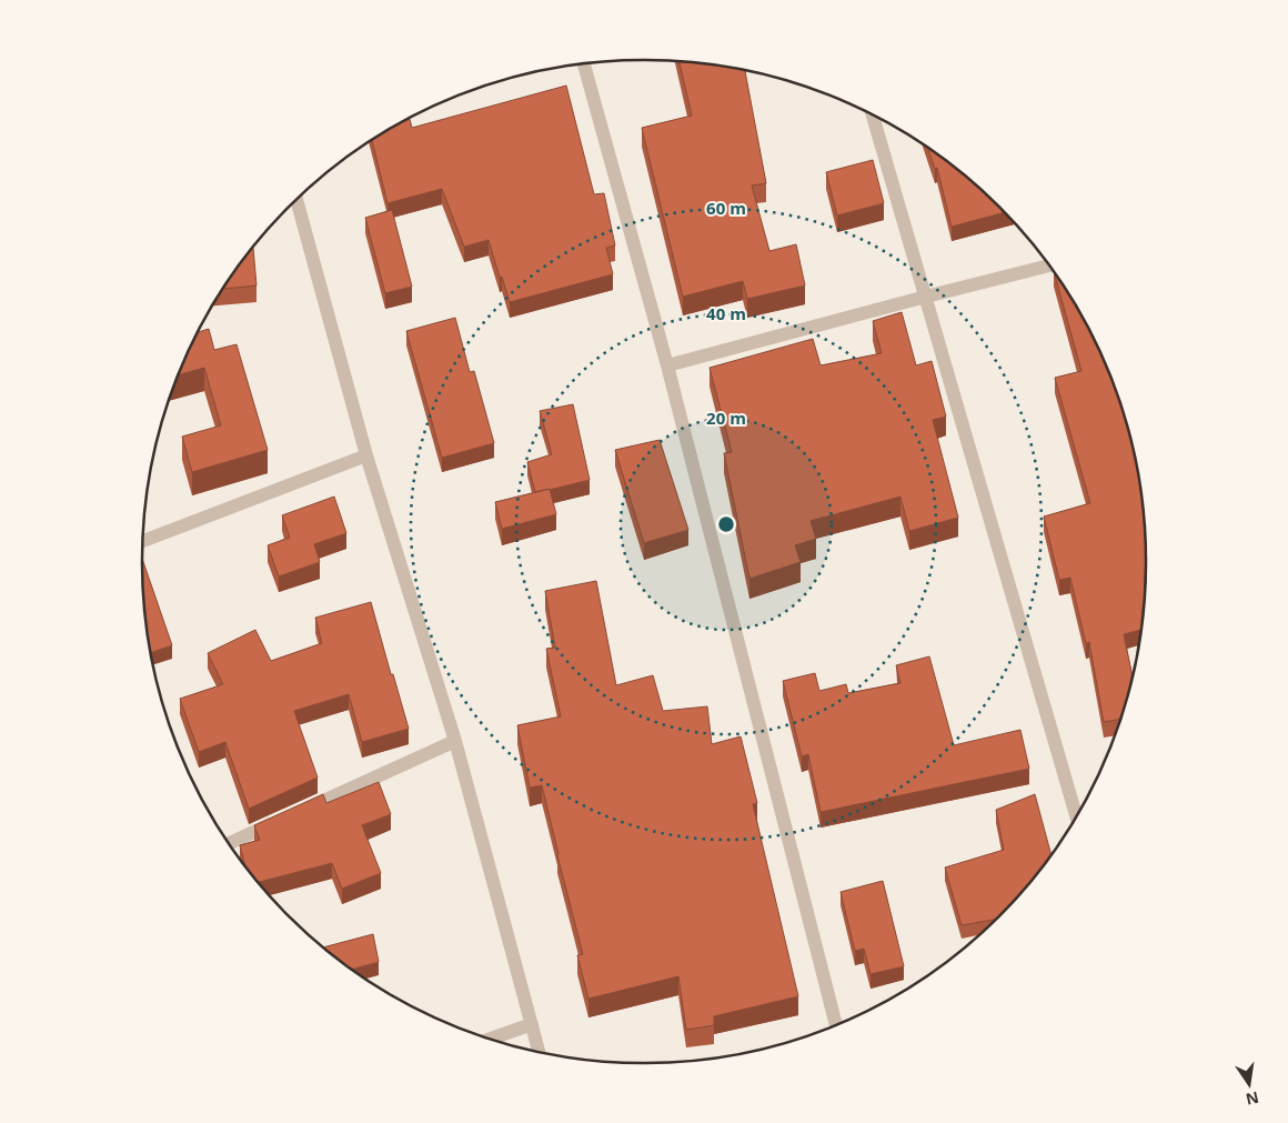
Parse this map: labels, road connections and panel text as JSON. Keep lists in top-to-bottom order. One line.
{"north":"bottom","rings":["60 m","40 m","20 m"]}
